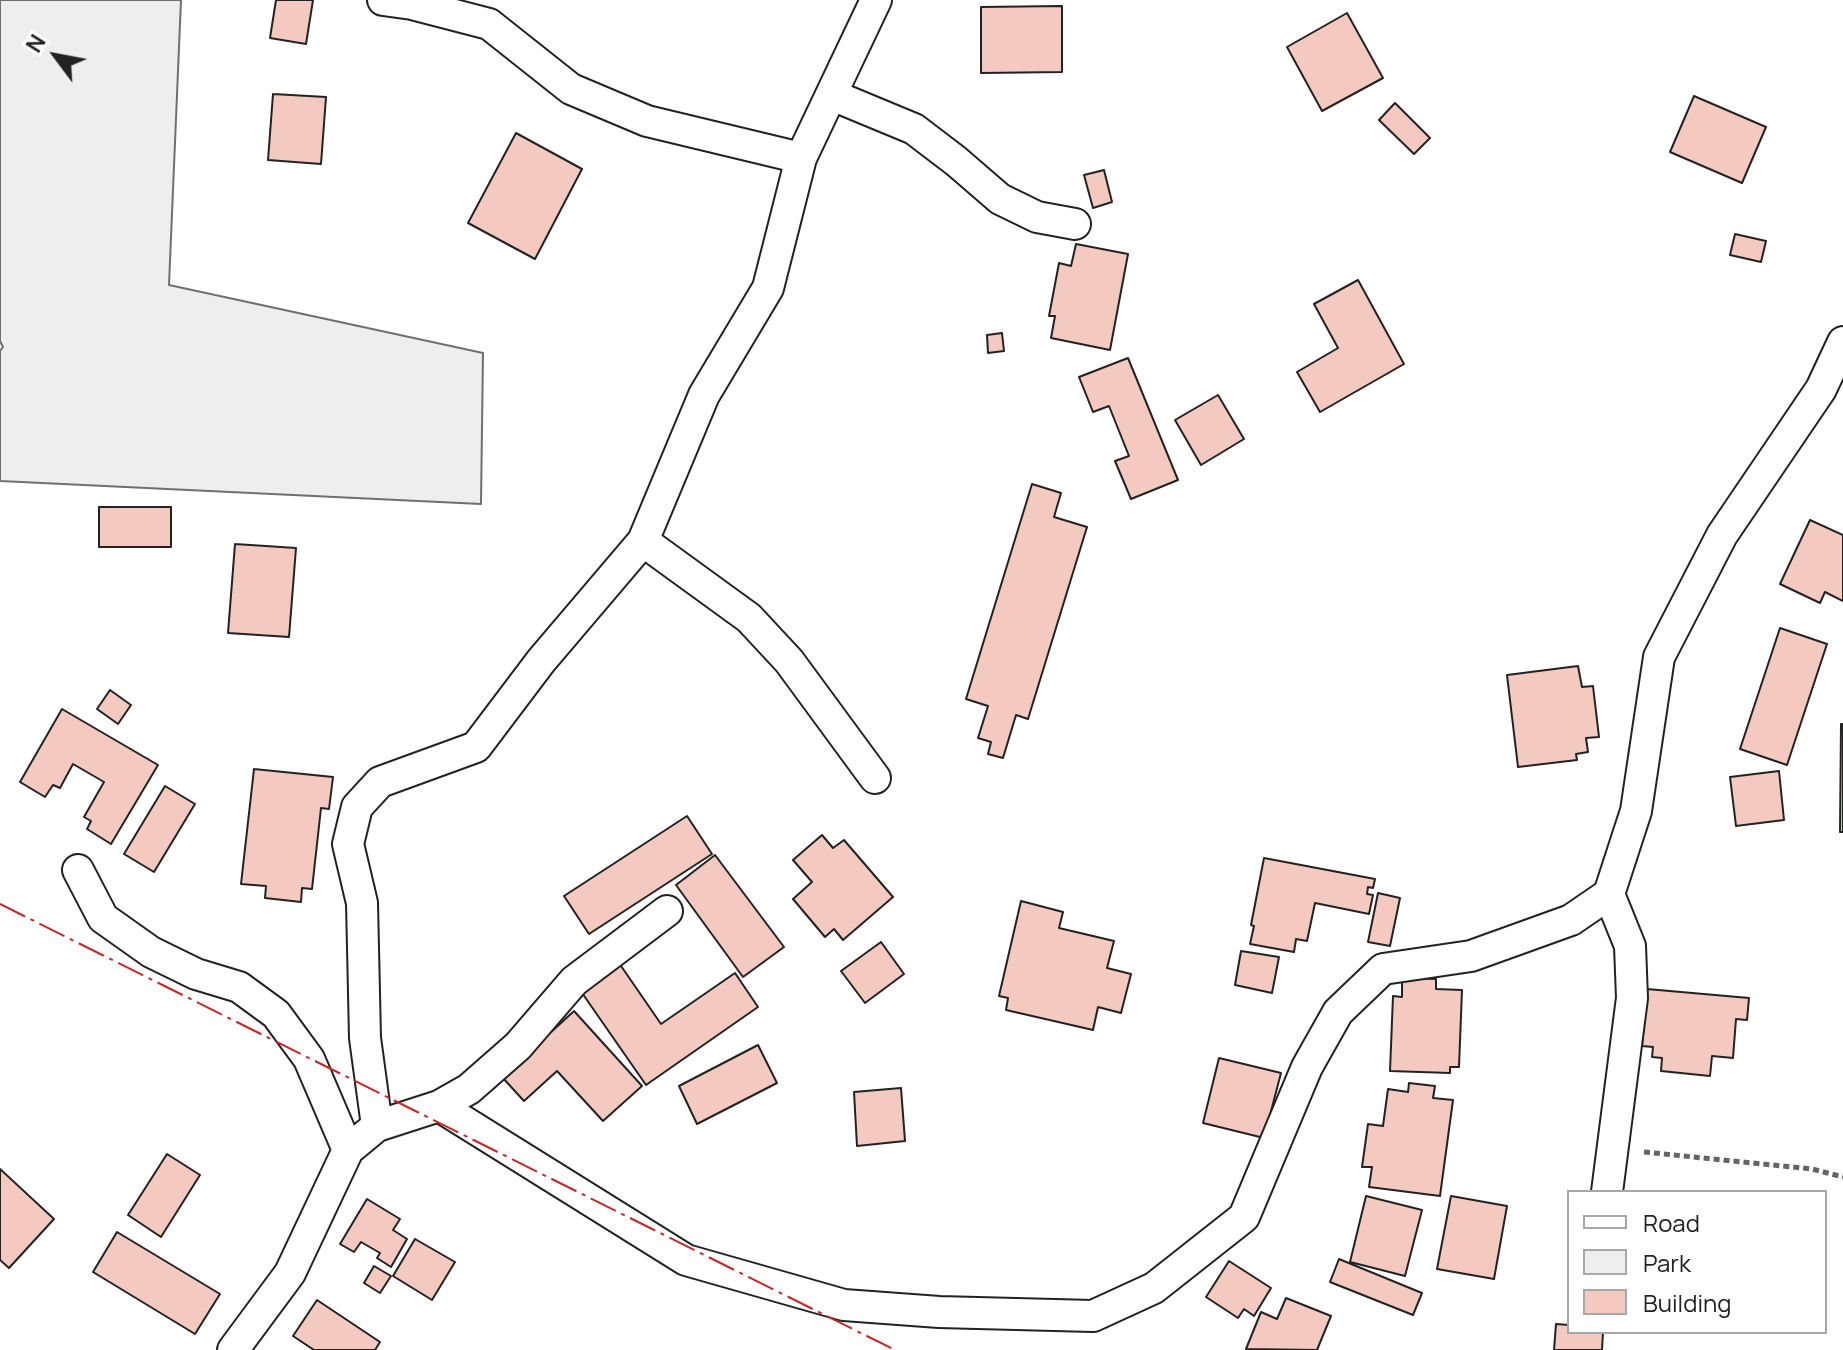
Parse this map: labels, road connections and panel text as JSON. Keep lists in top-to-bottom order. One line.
{"legend":["Road","Park","Building"],"north":"top left"}
